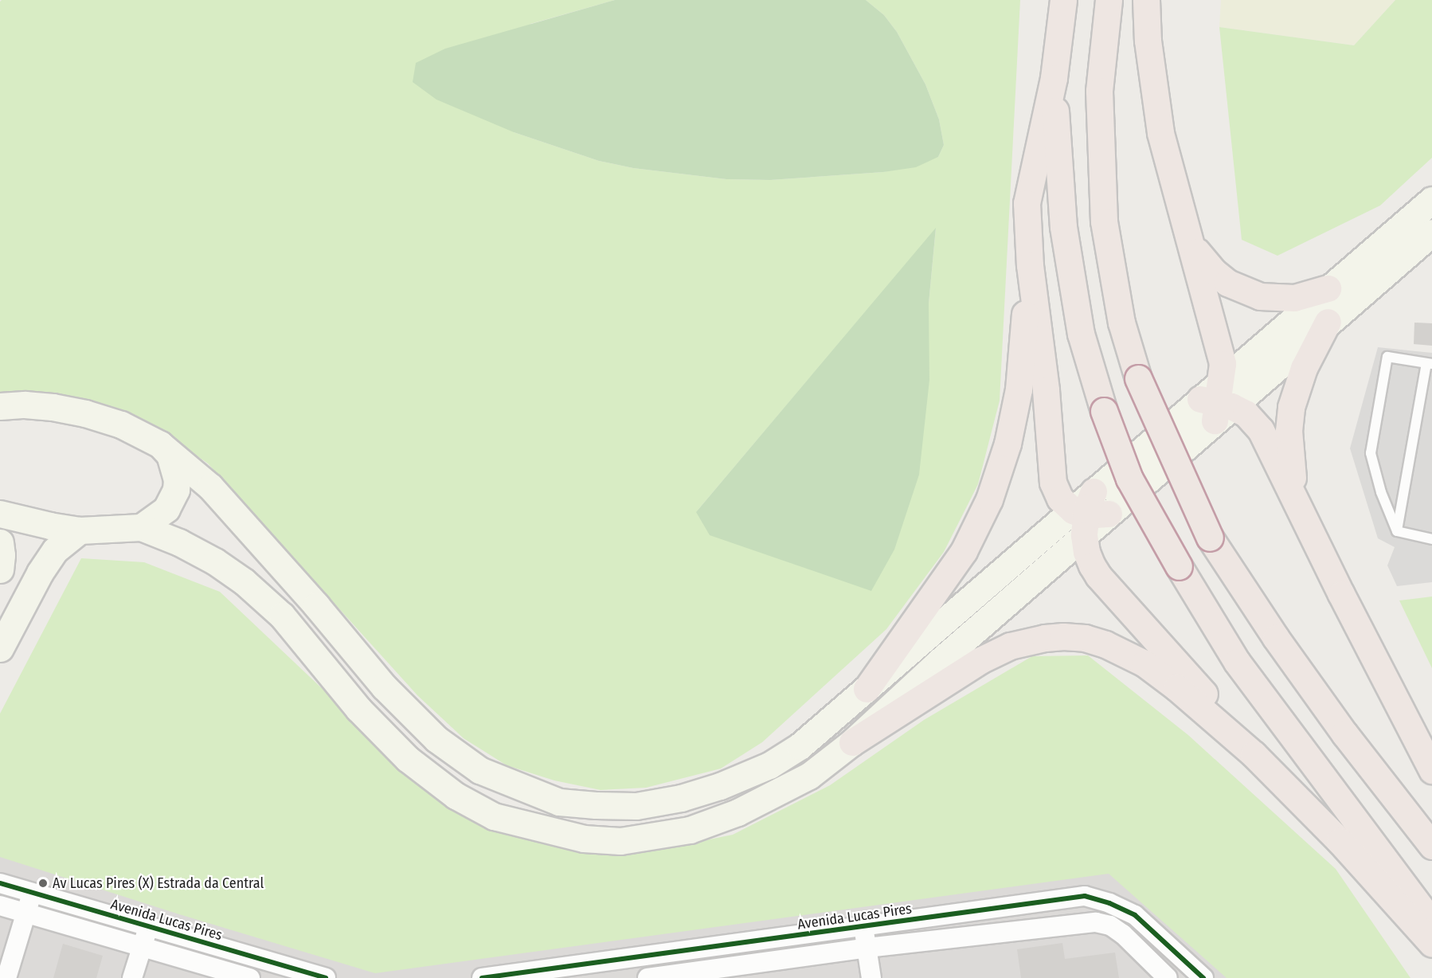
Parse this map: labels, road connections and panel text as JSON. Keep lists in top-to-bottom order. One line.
{"streets":{"street":["Avenida Lucas Pires"]},"places":["Av Lucas Pires (X) Estrada da Central"]}
